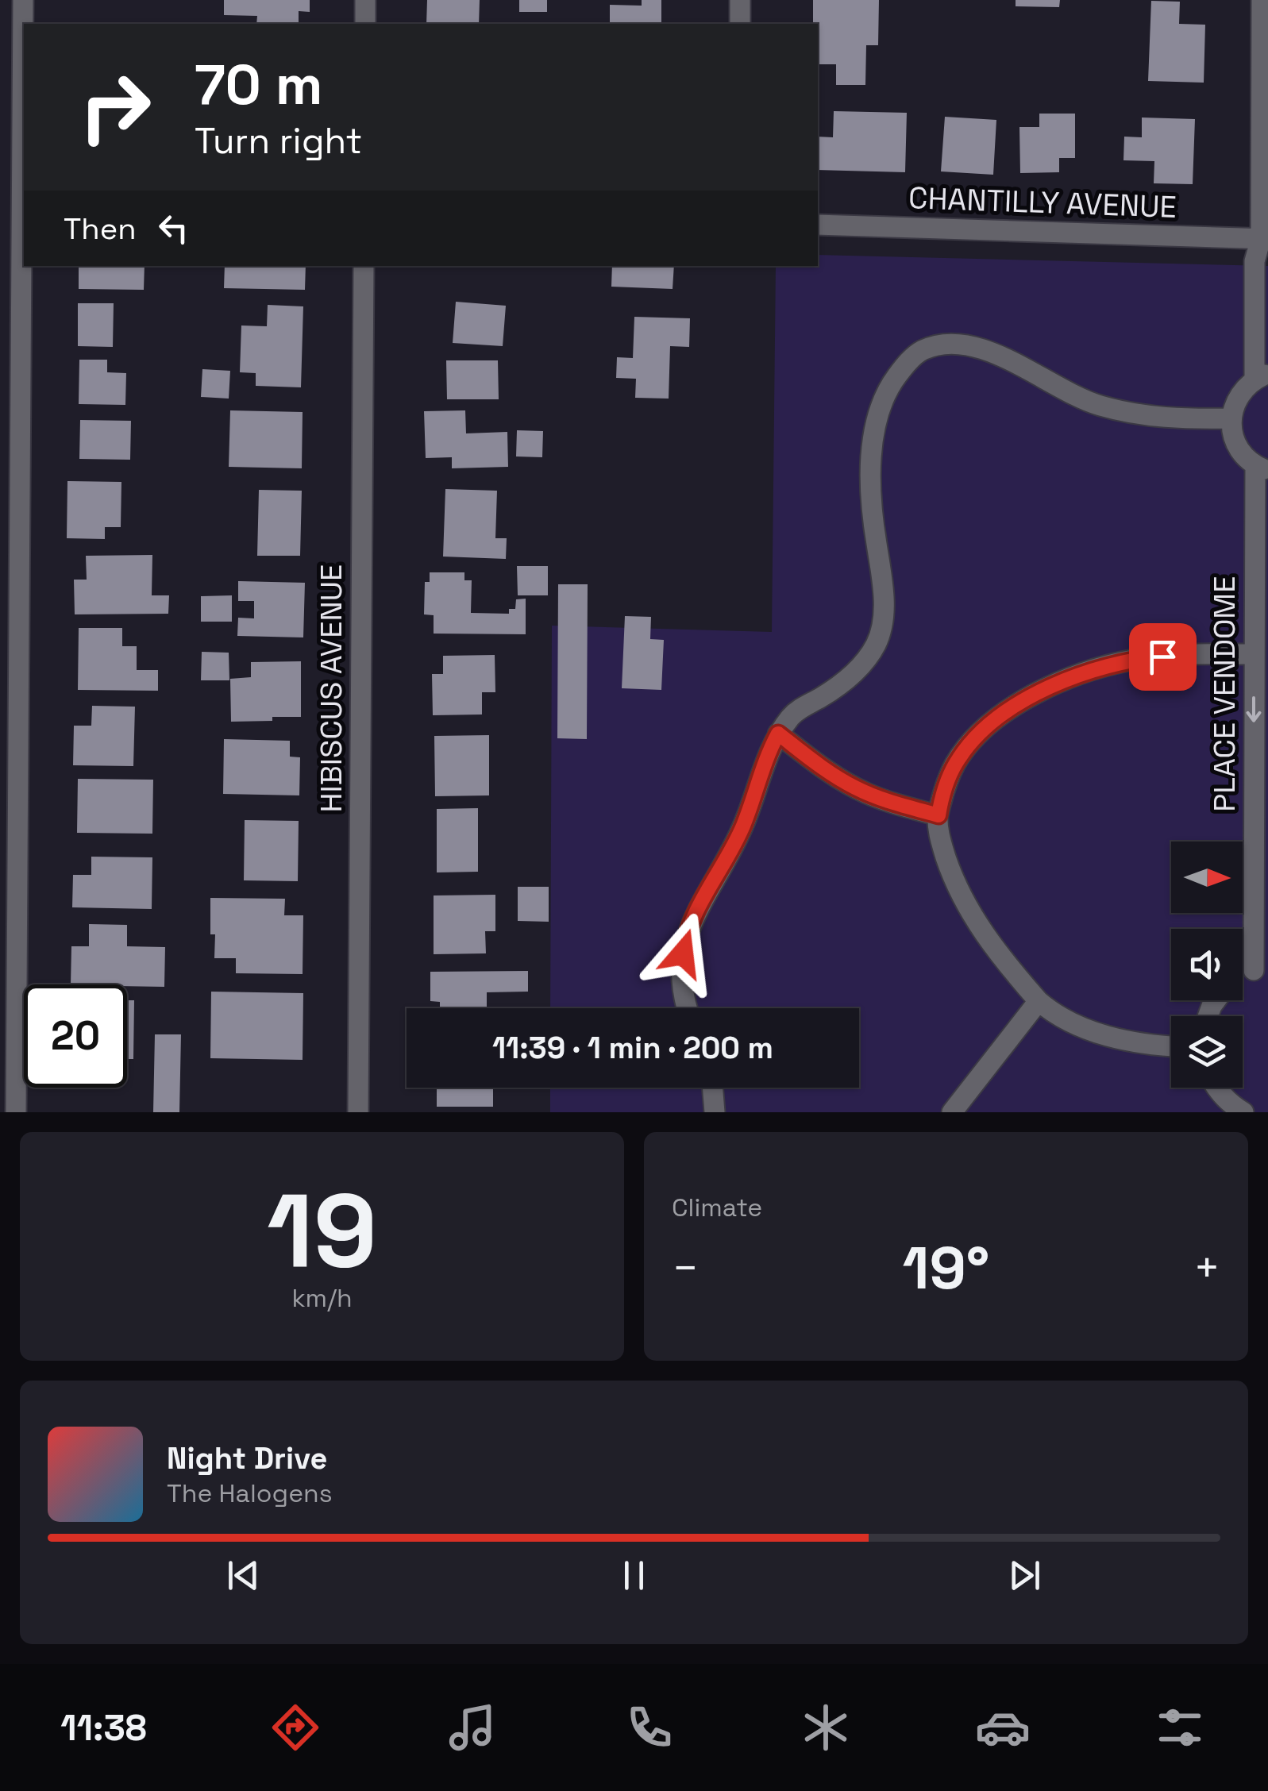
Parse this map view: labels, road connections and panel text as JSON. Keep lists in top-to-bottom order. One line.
{"streets":{"street":["CHANTILLY AVENUE","HIBISCUS AVENUE","PLACE VENDOME"]},"one_way":["PLACE VENDOME"],"north":"right","page":{"turn":["70 m","Turn right"],"then":"Then","limit":"20","trip":"11:39 · 1 min · 200 m","tile":[["19","km/h"],"Climate"],"heat":["−","19°","+"],"song":["Night Drive","The Halogens"],"tabs":"11:38"}}
